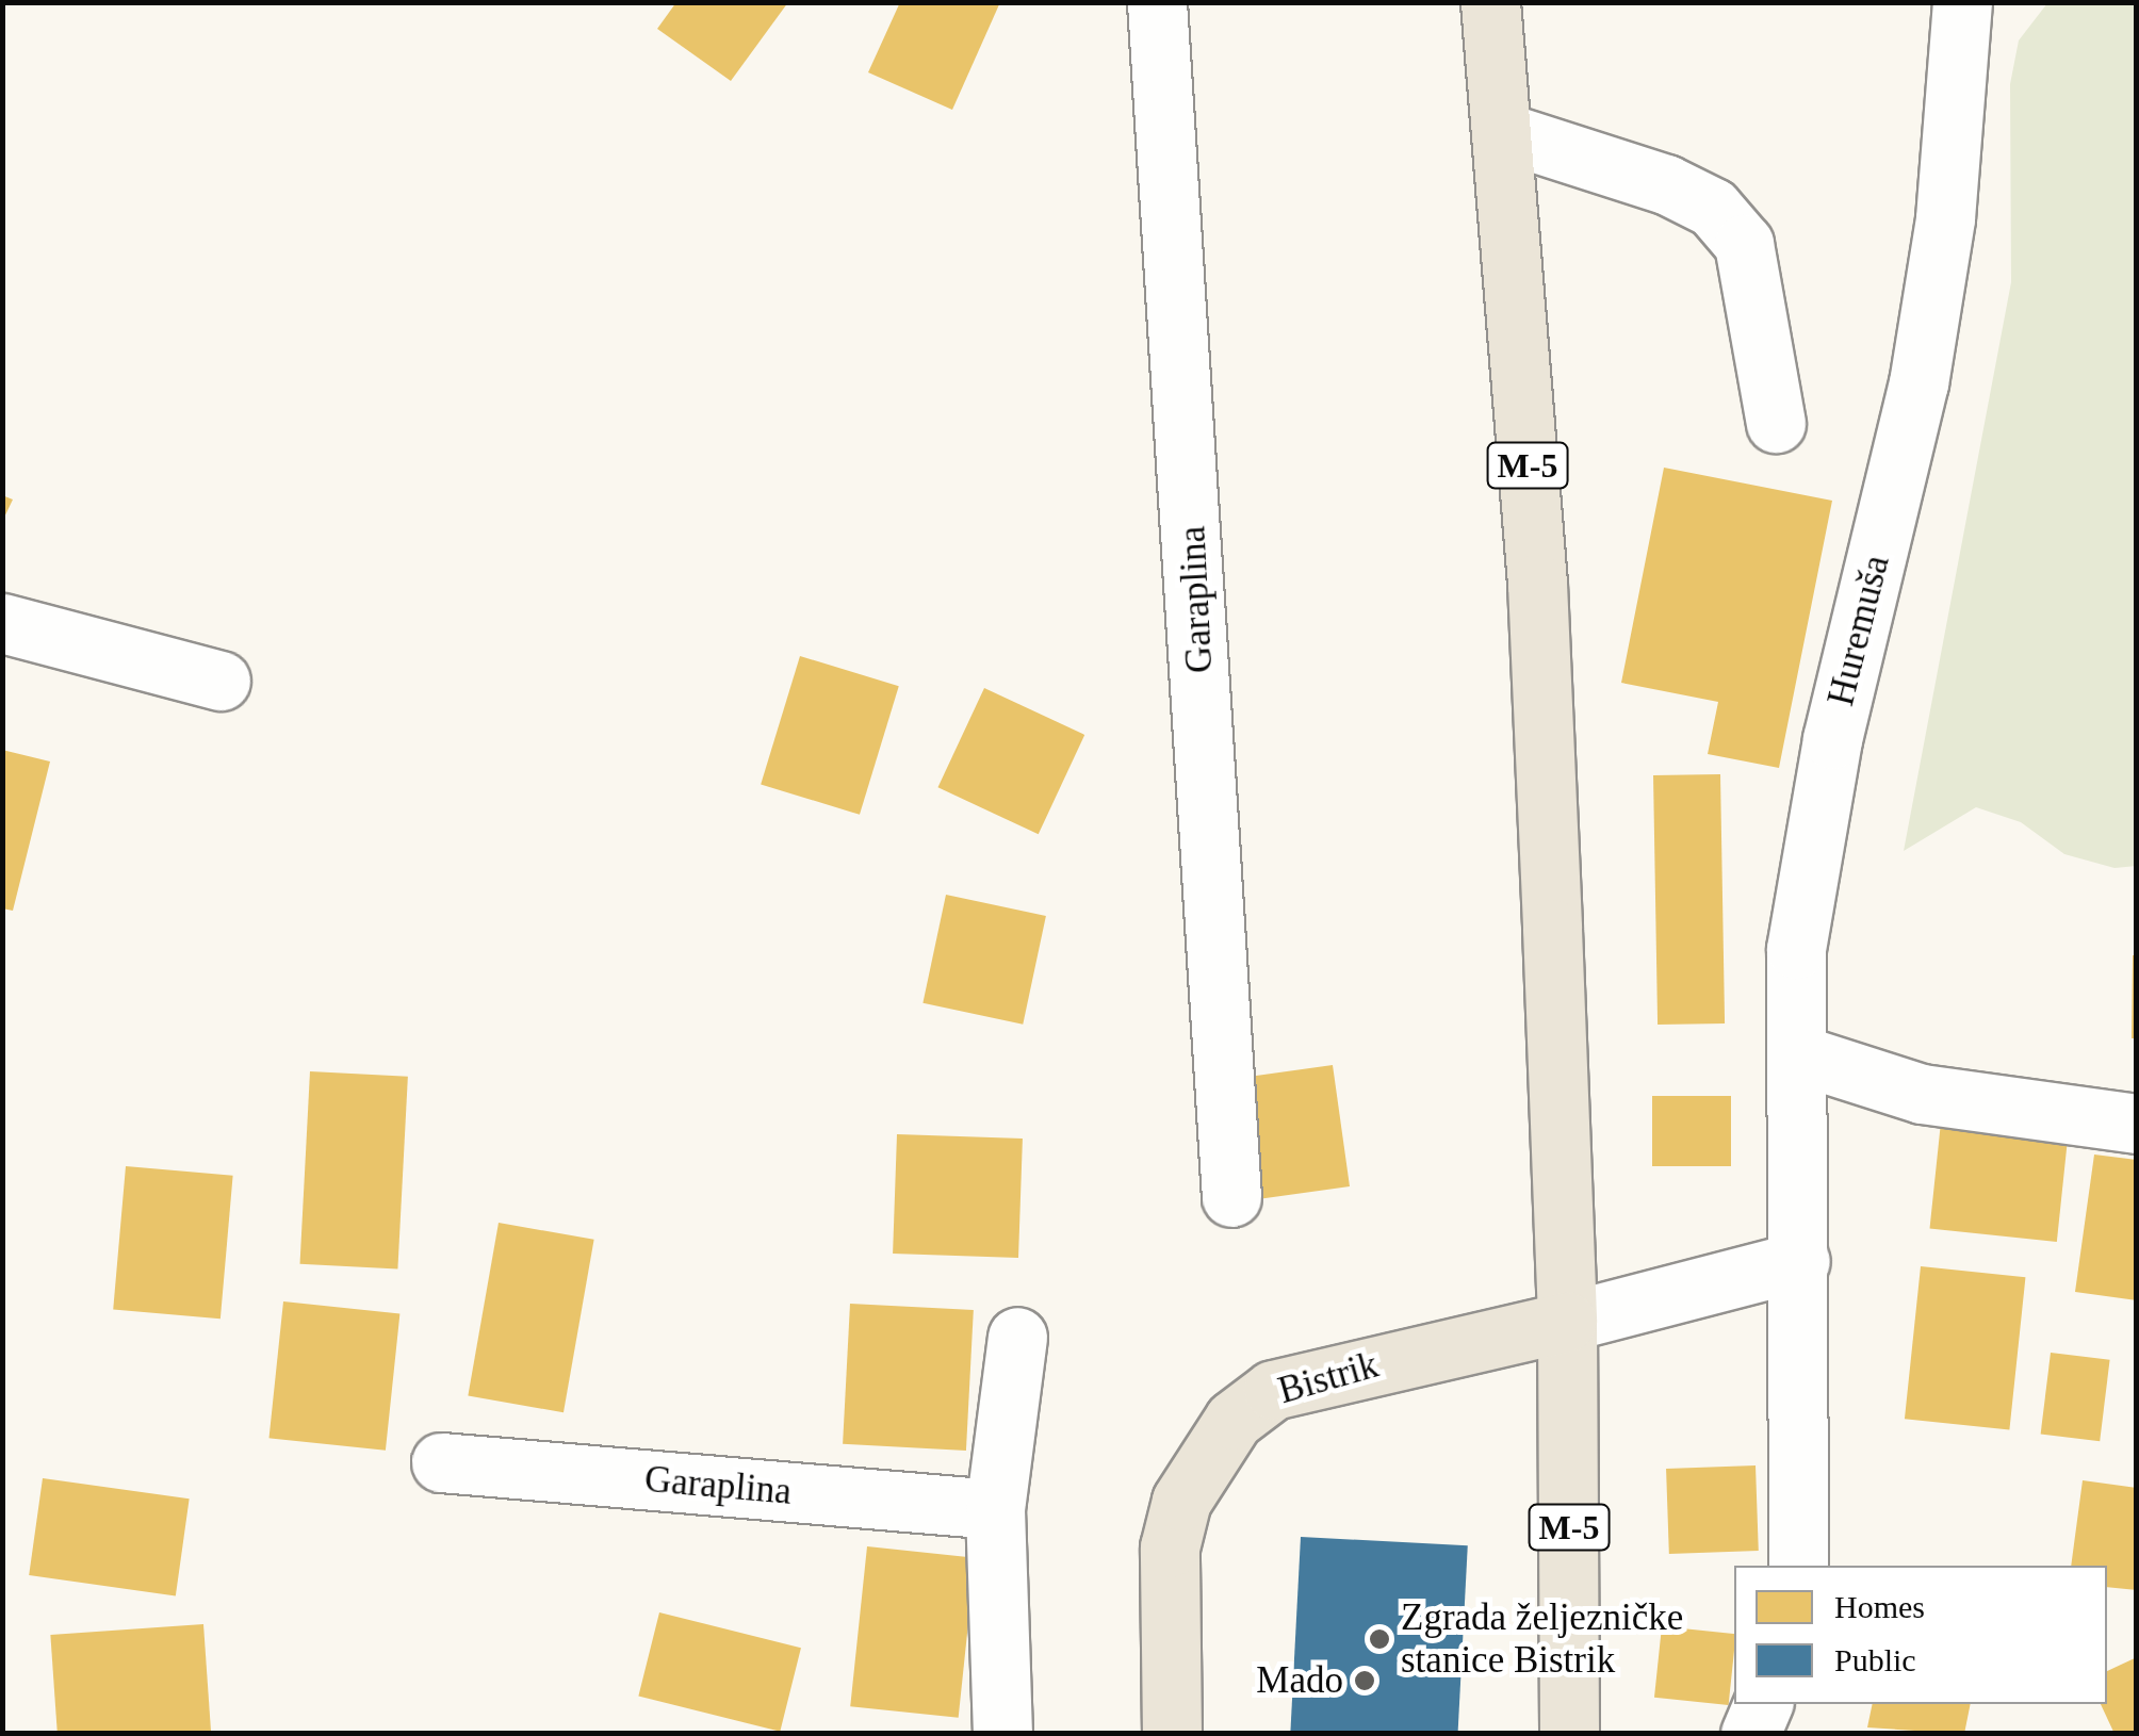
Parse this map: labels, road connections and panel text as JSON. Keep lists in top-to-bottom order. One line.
{"streets":{"main road":["M-5","Bistrik"],"street":["Garaplina","Huremuša"]},"crossings":[["M-5","Bistrik"]],"places":["Zgrada željezničke stanice Bistrik","Mado"],"legend":["Homes","Public"]}
